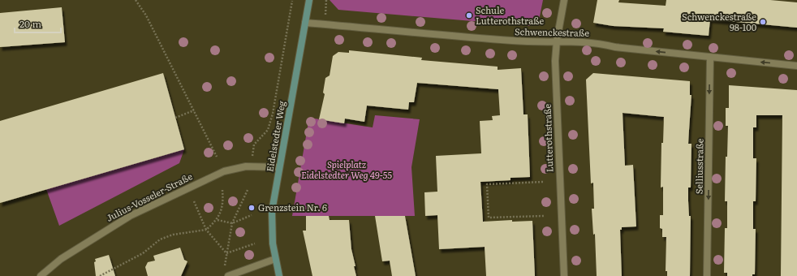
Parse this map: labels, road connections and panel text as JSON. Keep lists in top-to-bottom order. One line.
{"streets":{"street":["Schwenckestraße","Eidelstedter Weg","Lutterothstraße","Selliusstraße","Julius-Vosseler-Straße"]},"crossings":[["Schwenckestraße","Eidelstedter Weg"],["Schwenckestraße","Lutterothstraße"],["Schwenckestraße","Selliusstraße"],["Eidelstedter Weg","Julius-Vosseler-Straße"]],"one_way":["Schwenckestraße","Selliusstraße"],"parks":["Spielplatz Eidelstedter Weg 49-55"],"places":["Schule Lutterothstraße","Schwenckestraße 98-100","Grenzstein Nr. 6"],"scale_bar":"20 m"}
